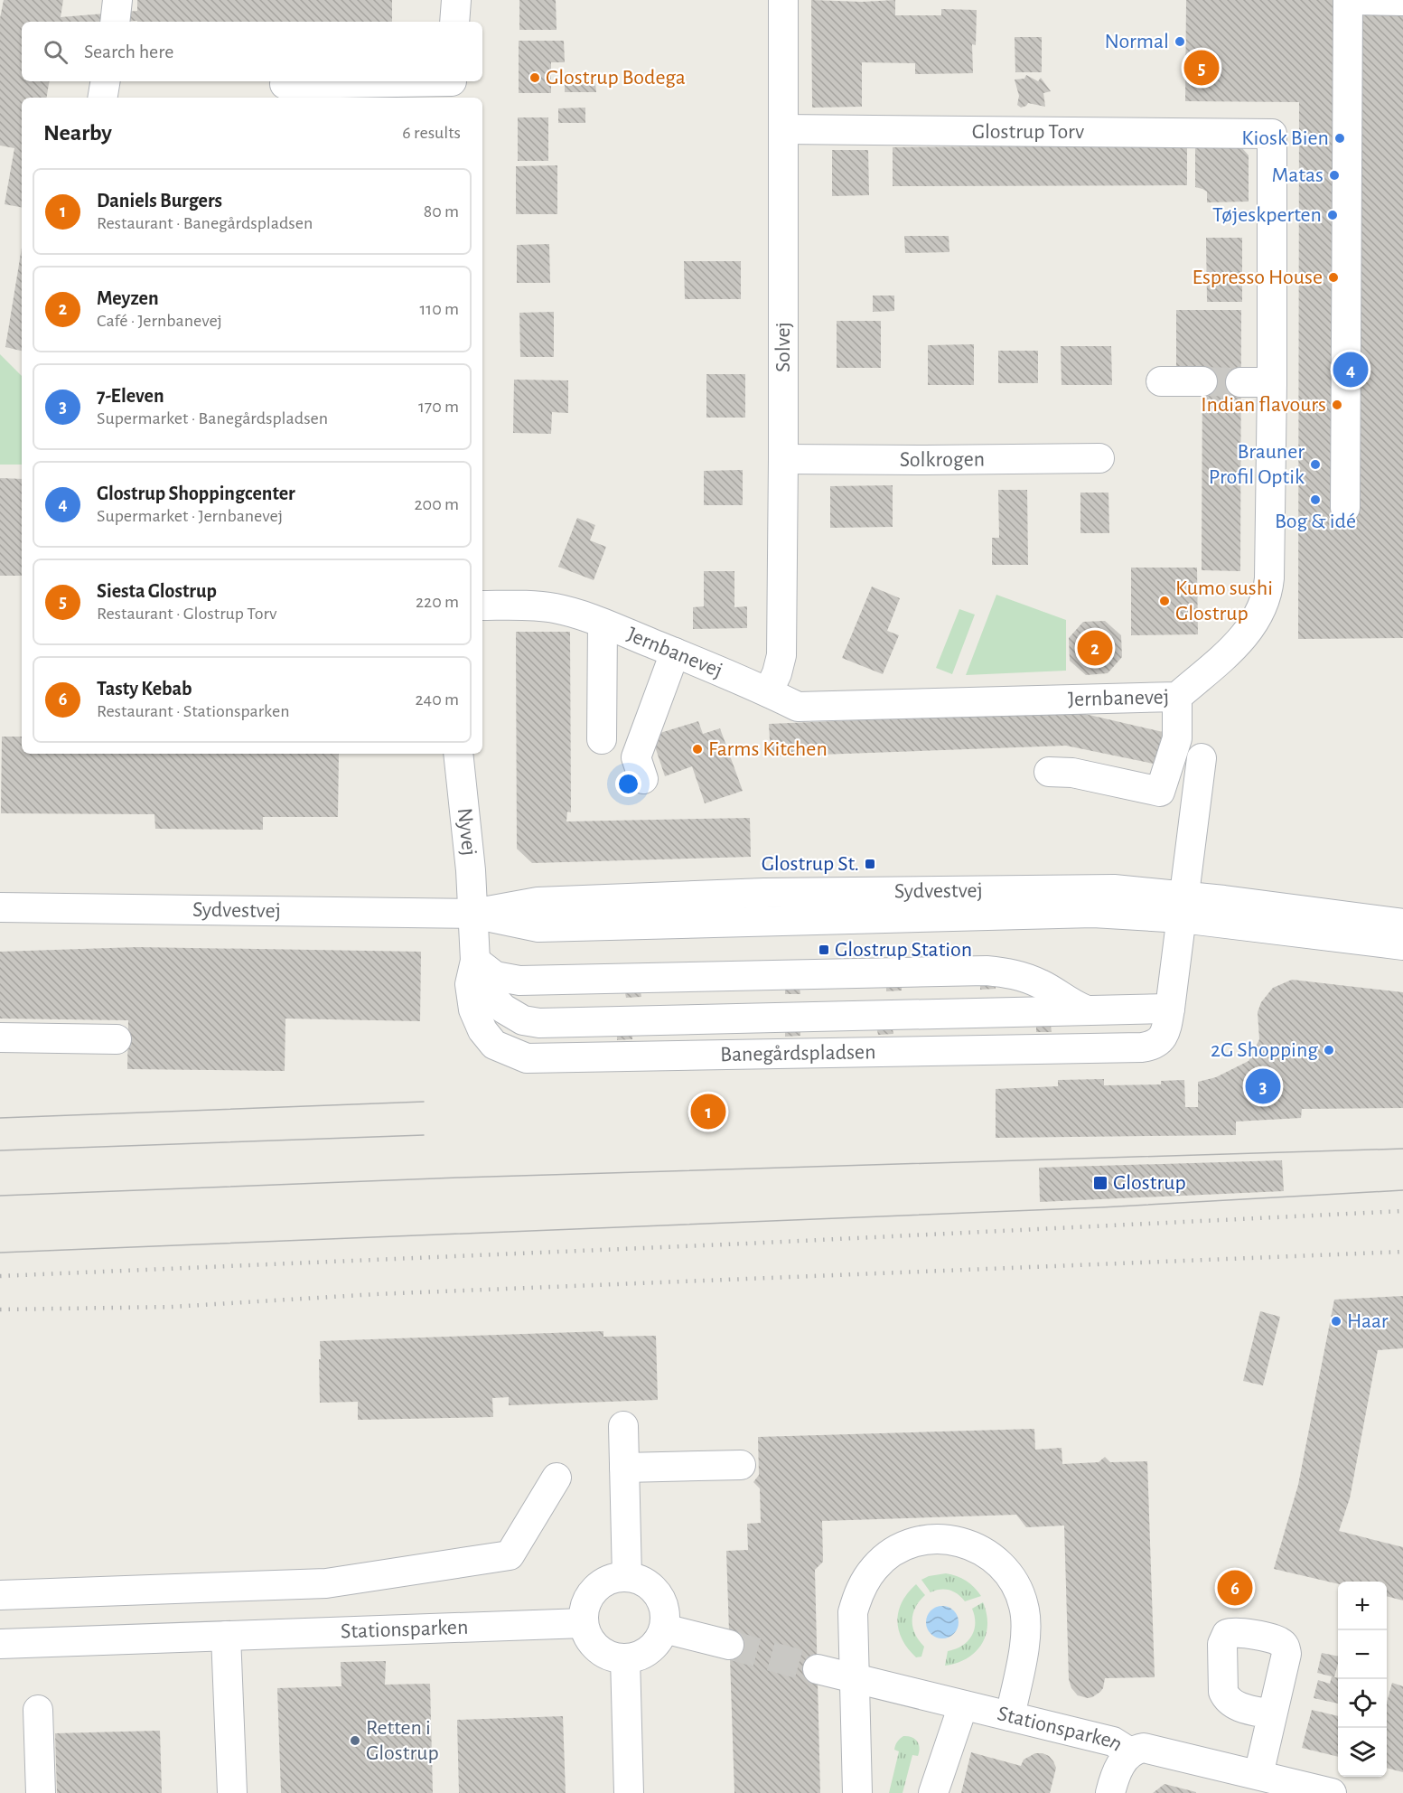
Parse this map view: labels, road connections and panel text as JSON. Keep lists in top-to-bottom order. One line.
{"streets":{"street":["Glostrup Torv","Solvej","Solkrogen","Jernbanevej","Nyvej","Sydvestvej","Banegårdspladsen","Stationsparken"]},"crossings":[["Glostrup Torv","Solvej"],["Glostrup Torv","Jernbanevej"],["Solvej","Solkrogen"],["Solvej","Jernbanevej"],["Nyvej","Sydvestvej"],["Nyvej","Banegårdspladsen"],["Sydvestvej","Banegårdspladsen"]],"places":{"other":["Normal","Glostrup Bodega","Kiosk Bien","Matas","Tøjeskperten","Espresso House","Indian flavours","Brauner Profil Optik","Bog & idé","Kumo sushi Glostrup","Farms Kitchen","2G Shopping","Haar","Retten i Glostrup"],"transit":["Glostrup St.","Glostrup Station","Glostrup"]},"page":{"search":"Search here","pins":["5","4","2","3","1","6"],"heading":["Nearby","6 results"],"list":[{"mark":"1","name":"Daniels Burgers","note":"Restaurant · Banegårdspladsen","value":"80 m"},{"mark":"2","name":"Meyzen","note":"Café · Jernbanevej","value":"110 m"},{"mark":"3","name":"7-Eleven","note":"Supermarket · Banegårdspladsen","value":"170 m"},{"mark":"4","name":"Glostrup Shoppingcenter","note":"Supermarket · Jernbanevej","value":"200 m"},{"mark":"5","name":"Siesta Glostrup","note":"Restaurant · Glostrup Torv","value":"220 m"},{"mark":"6","name":"Tasty Kebab","note":"Restaurant · Stationsparken","value":"240 m"}],"map_buttons":["+","−"]}}
